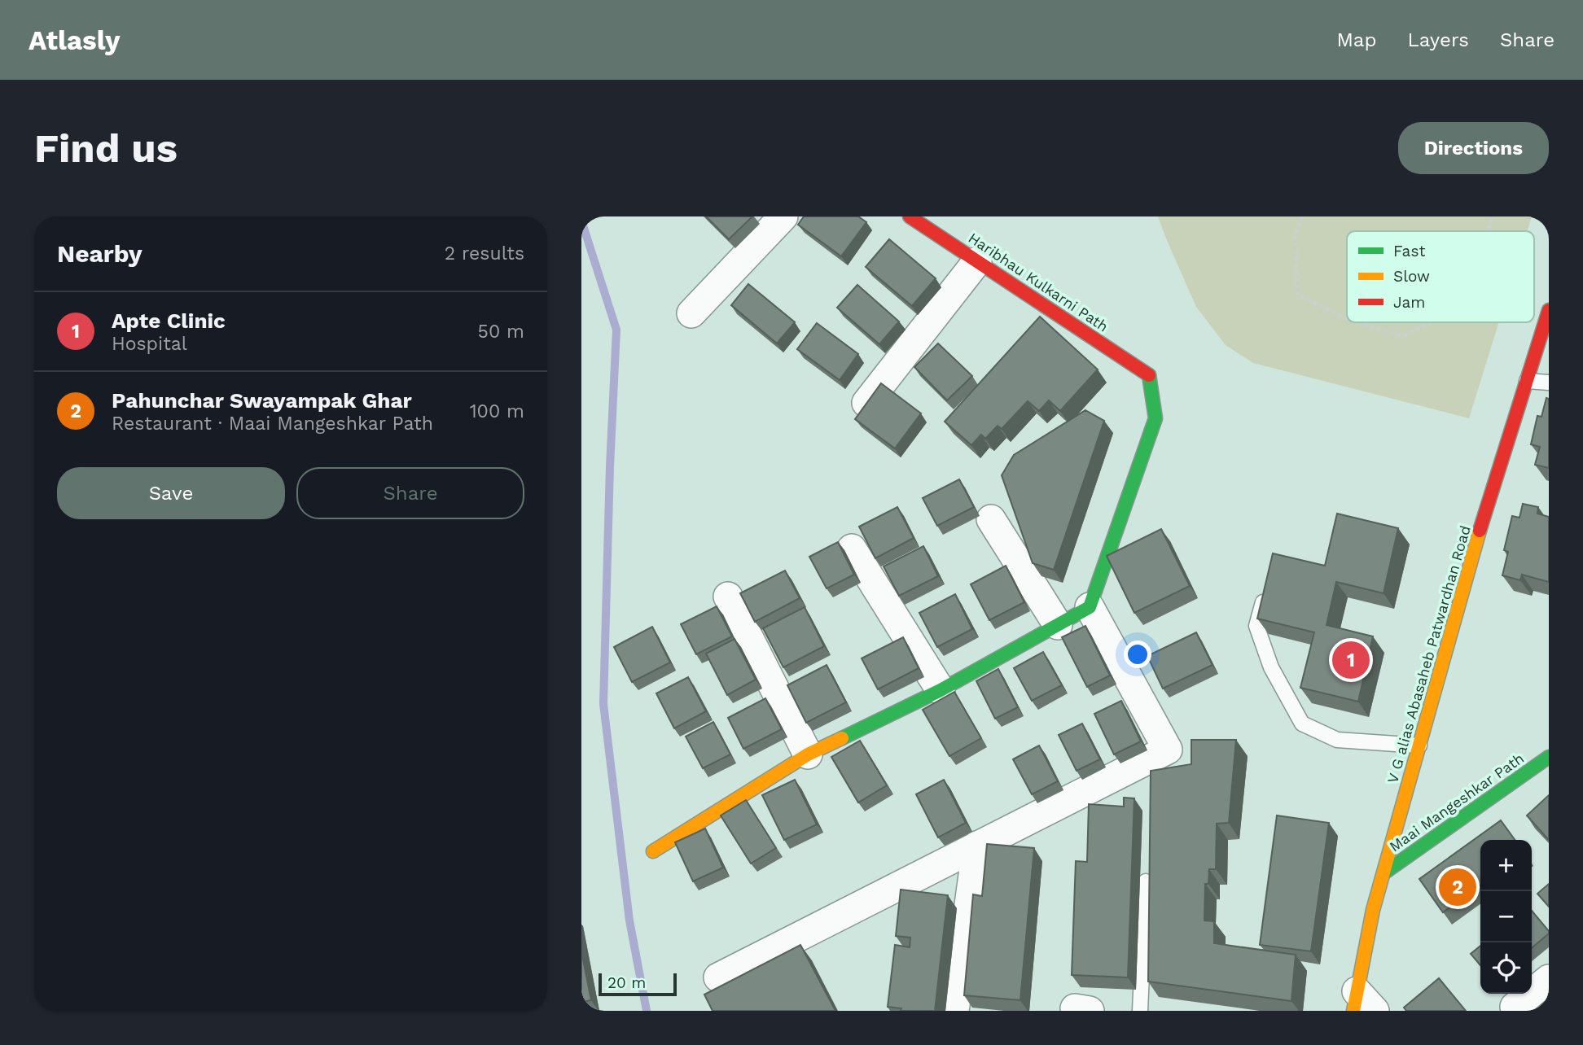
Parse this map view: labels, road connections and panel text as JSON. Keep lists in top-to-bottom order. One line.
{"streets":{"street":["Haribhau Kulkarni Path","V G alias Abasaheb Patwardhan Road","Maai Mangeshkar Path"]},"crossings":[["V G alias Abasaheb Patwardhan Road","Maai Mangeshkar Path"]],"legend":["Fast","Slow","Jam"],"scale_bar":"20 m","page":{"header":"Atlasly","nav":["Map","Layers","Share"],"buttons":["Directions",["Save","Share"]],"title":"Find us","heading":["Nearby","2 results"],"list":[{"mark":"1","name":"Apte Clinic","note":"Hospital","value":"50 m"},{"mark":"2","name":"Pahunchar Swayampak Ghar","note":"Restaurant · Maai Mangeshkar Path","value":"100 m"}],"pins":["1","2"],"map_buttons":["+","−"],"scale":"20 m"}}
